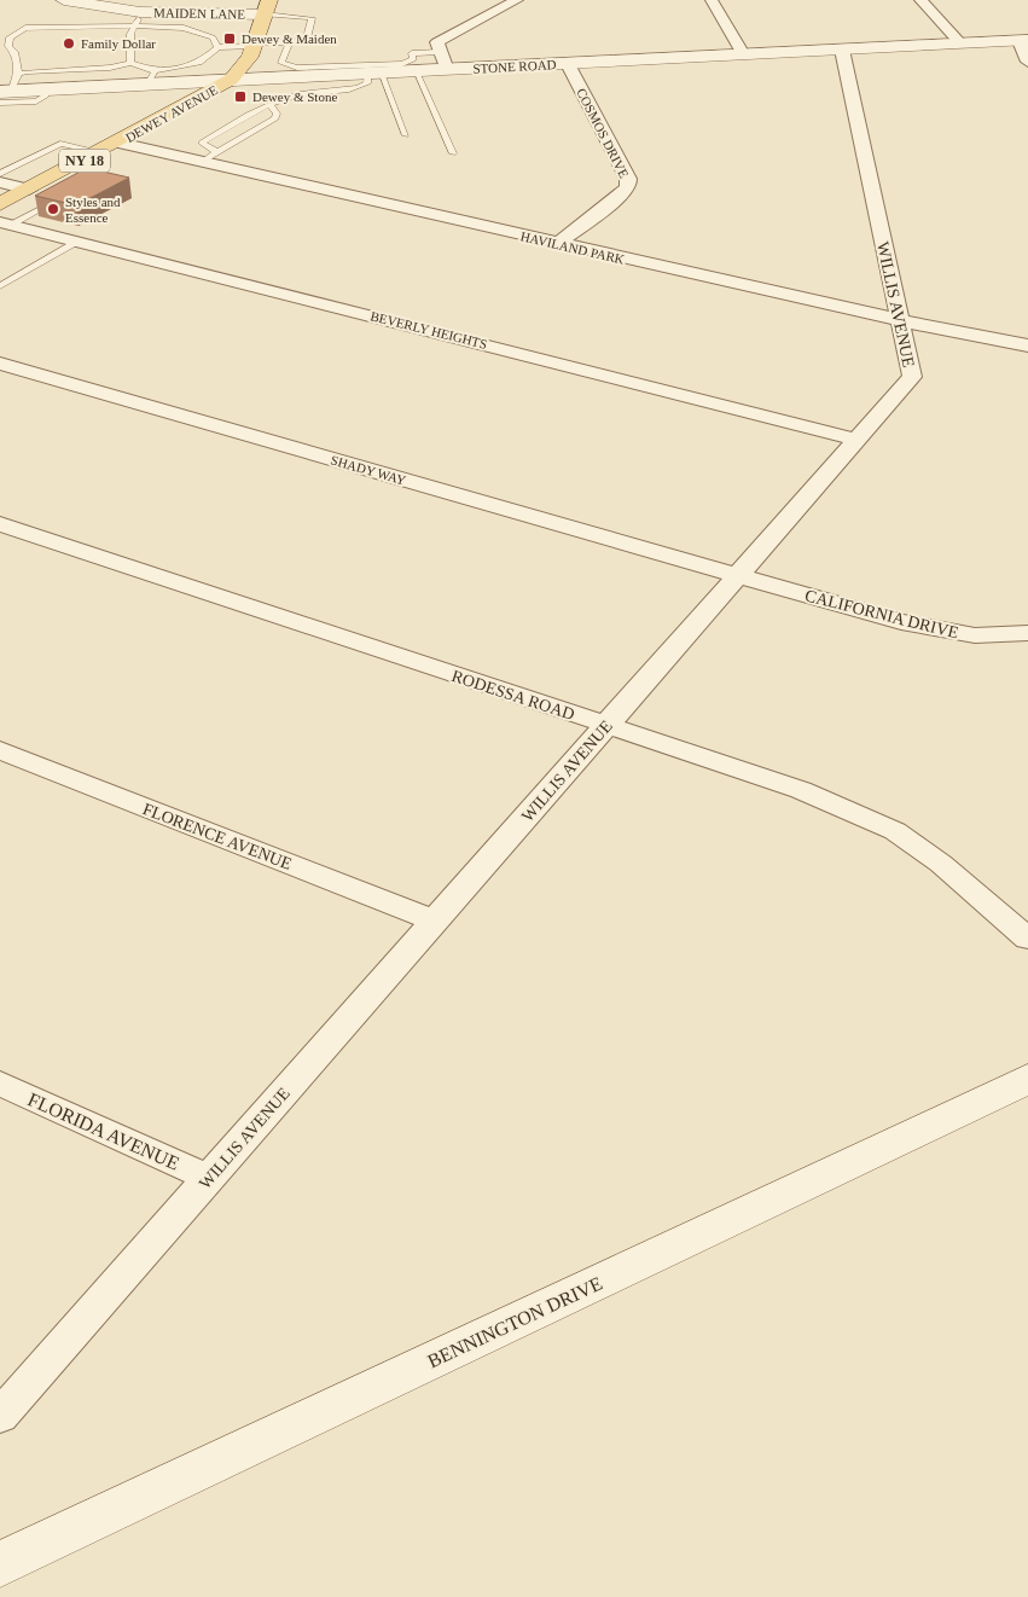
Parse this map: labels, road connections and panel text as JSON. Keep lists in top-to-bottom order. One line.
{"streets":{"main road":["DEWEY AVENUE","NY 18"],"street":["MAIDEN LANE","STONE ROAD","COSMOS DRIVE","HAVILAND PARK","WILLIS AVENUE","BEVERLY HEIGHTS","SHADY WAY","CALIFORNIA DRIVE","RODESSA ROAD","FLORENCE AVENUE","FLORIDA AVENUE","BENNINGTON DRIVE"]},"crossings":[["MAIDEN LANE","DEWEY AVENUE"],["STONE ROAD","DEWEY AVENUE"],["STONE ROAD","COSMOS DRIVE"],["STONE ROAD","WILLIS AVENUE"],["DEWEY AVENUE","HAVILAND PARK"],["COSMOS DRIVE","HAVILAND PARK"],["HAVILAND PARK","WILLIS AVENUE"],["WILLIS AVENUE","BEVERLY HEIGHTS"],["WILLIS AVENUE","SHADY WAY"],["WILLIS AVENUE","CALIFORNIA DRIVE"],["WILLIS AVENUE","RODESSA ROAD"],["WILLIS AVENUE","FLORENCE AVENUE"],["WILLIS AVENUE","FLORIDA AVENUE"],["SHADY WAY","CALIFORNIA DRIVE"]],"places":{"transit":["Dewey & Maiden","Dewey & Stone"],"other":["Family Dollar","Styles and Essence"]}}
